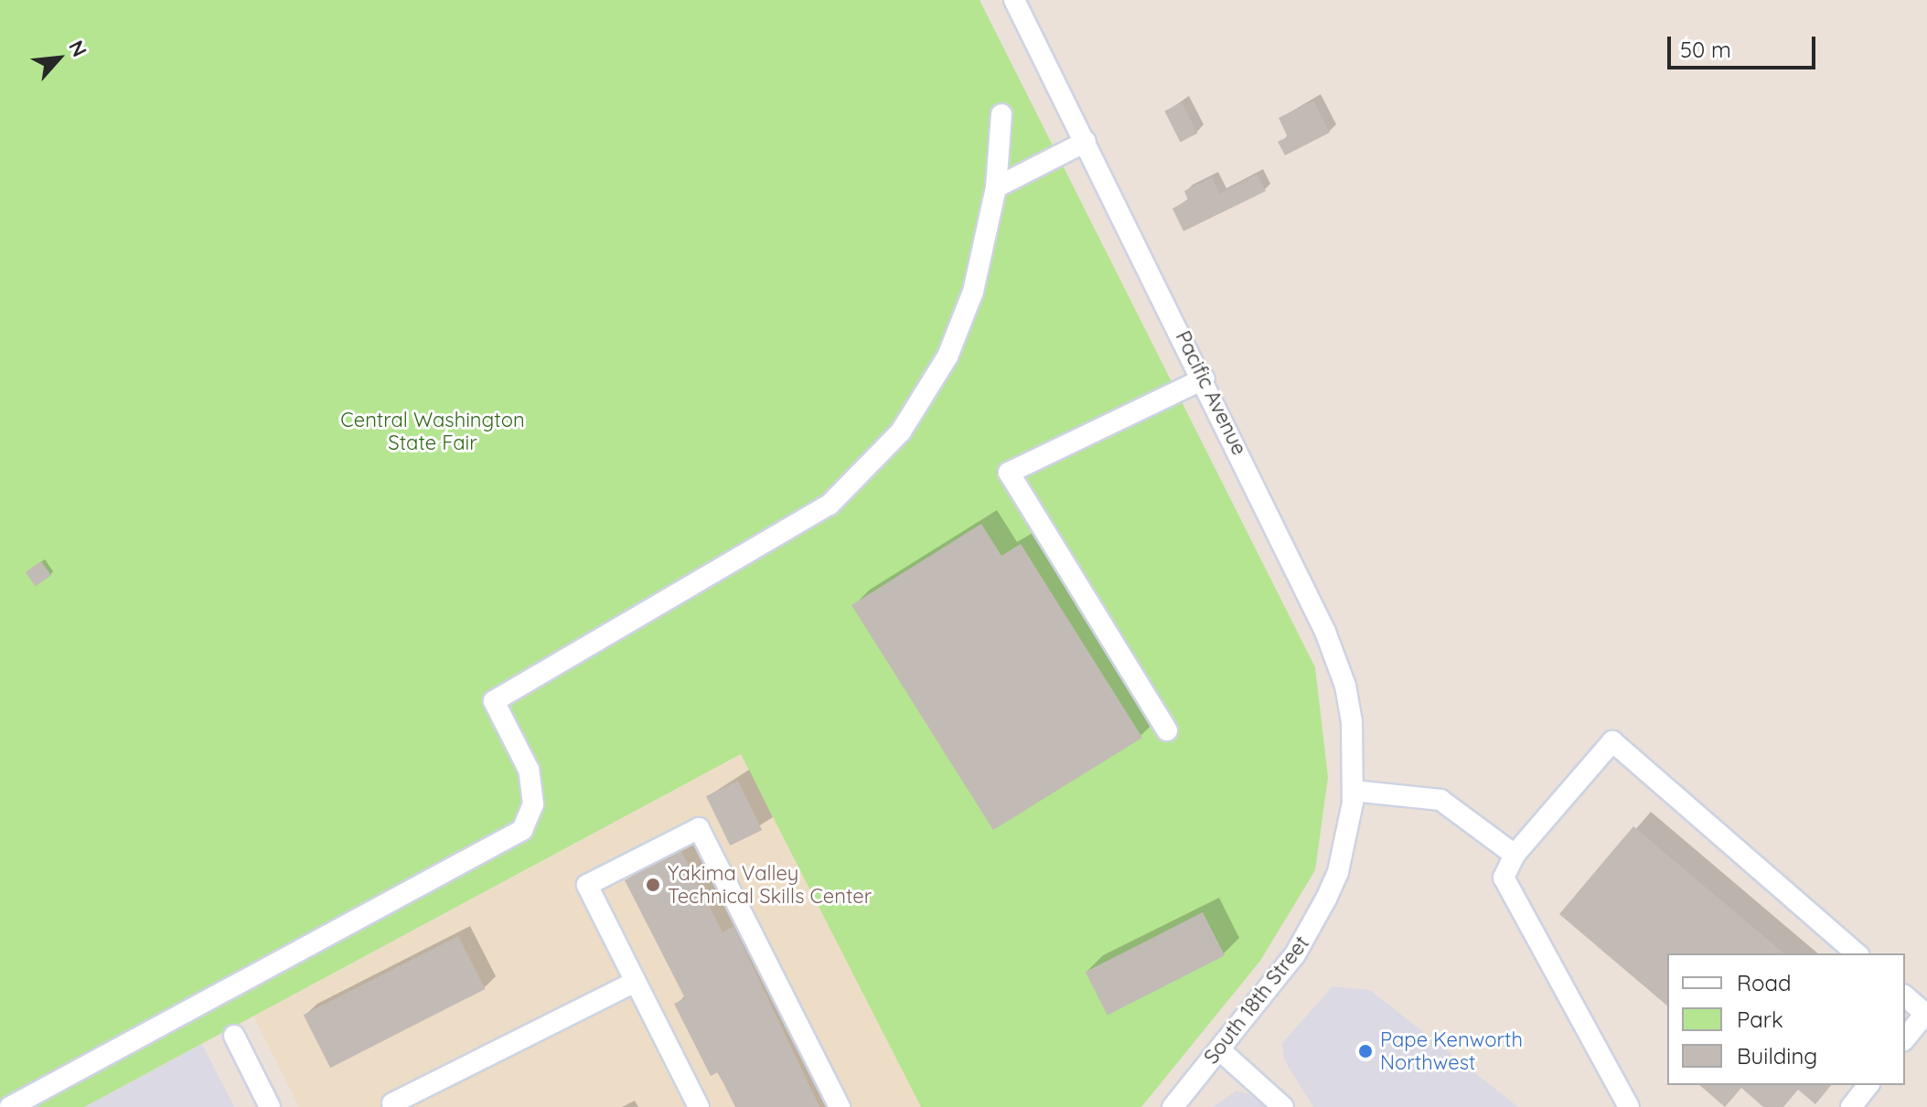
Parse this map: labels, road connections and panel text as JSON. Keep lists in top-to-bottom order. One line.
{"streets":{"street":["Pacific Avenue","South 18th Street"]},"crossings":[["Pacific Avenue","South 18th Street"]],"parks":["Central Washington State Fair"],"places":["Yakima Valley Technical Skills Center","Pape Kenworth Northwest"],"legend":["Road","Park","Building"],"scale_bar":"50 m","north":"top right"}
